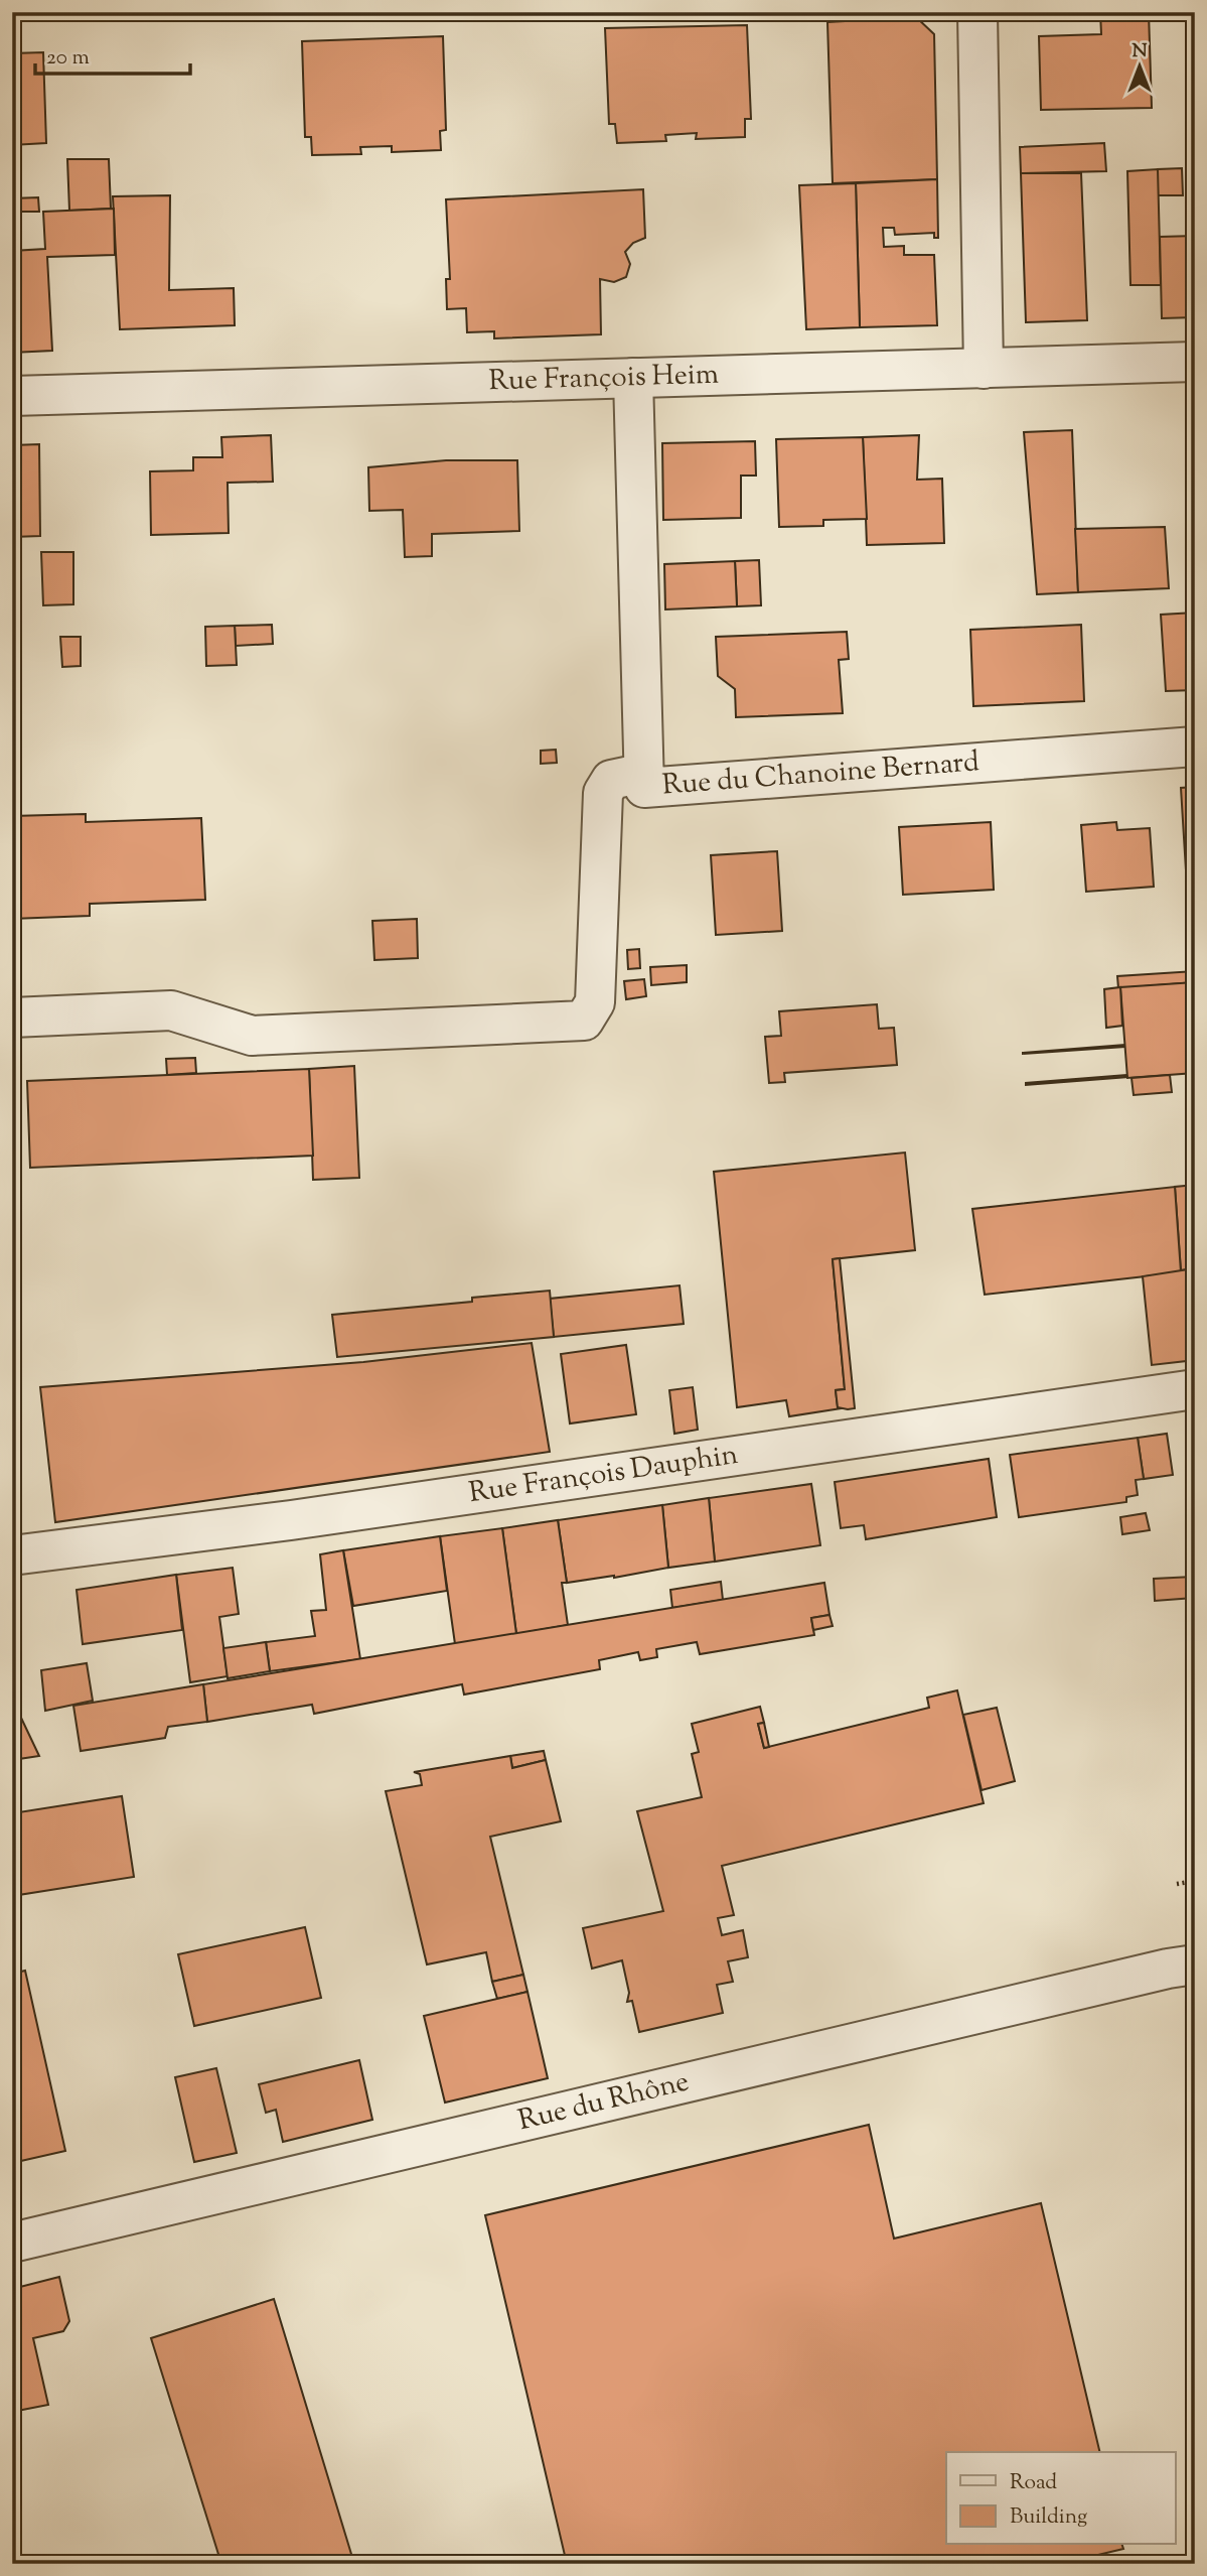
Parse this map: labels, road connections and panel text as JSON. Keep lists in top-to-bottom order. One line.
{"streets":{"street":["Rue François Heim","Rue du Chanoine Bernard","Rue François Dauphin","Rue du Rhône"]},"crossings":[["Rue François Heim","Rue du Chanoine Bernard"]],"legend":["Road","Building"],"scale_bar":"20 m","north":"top"}
